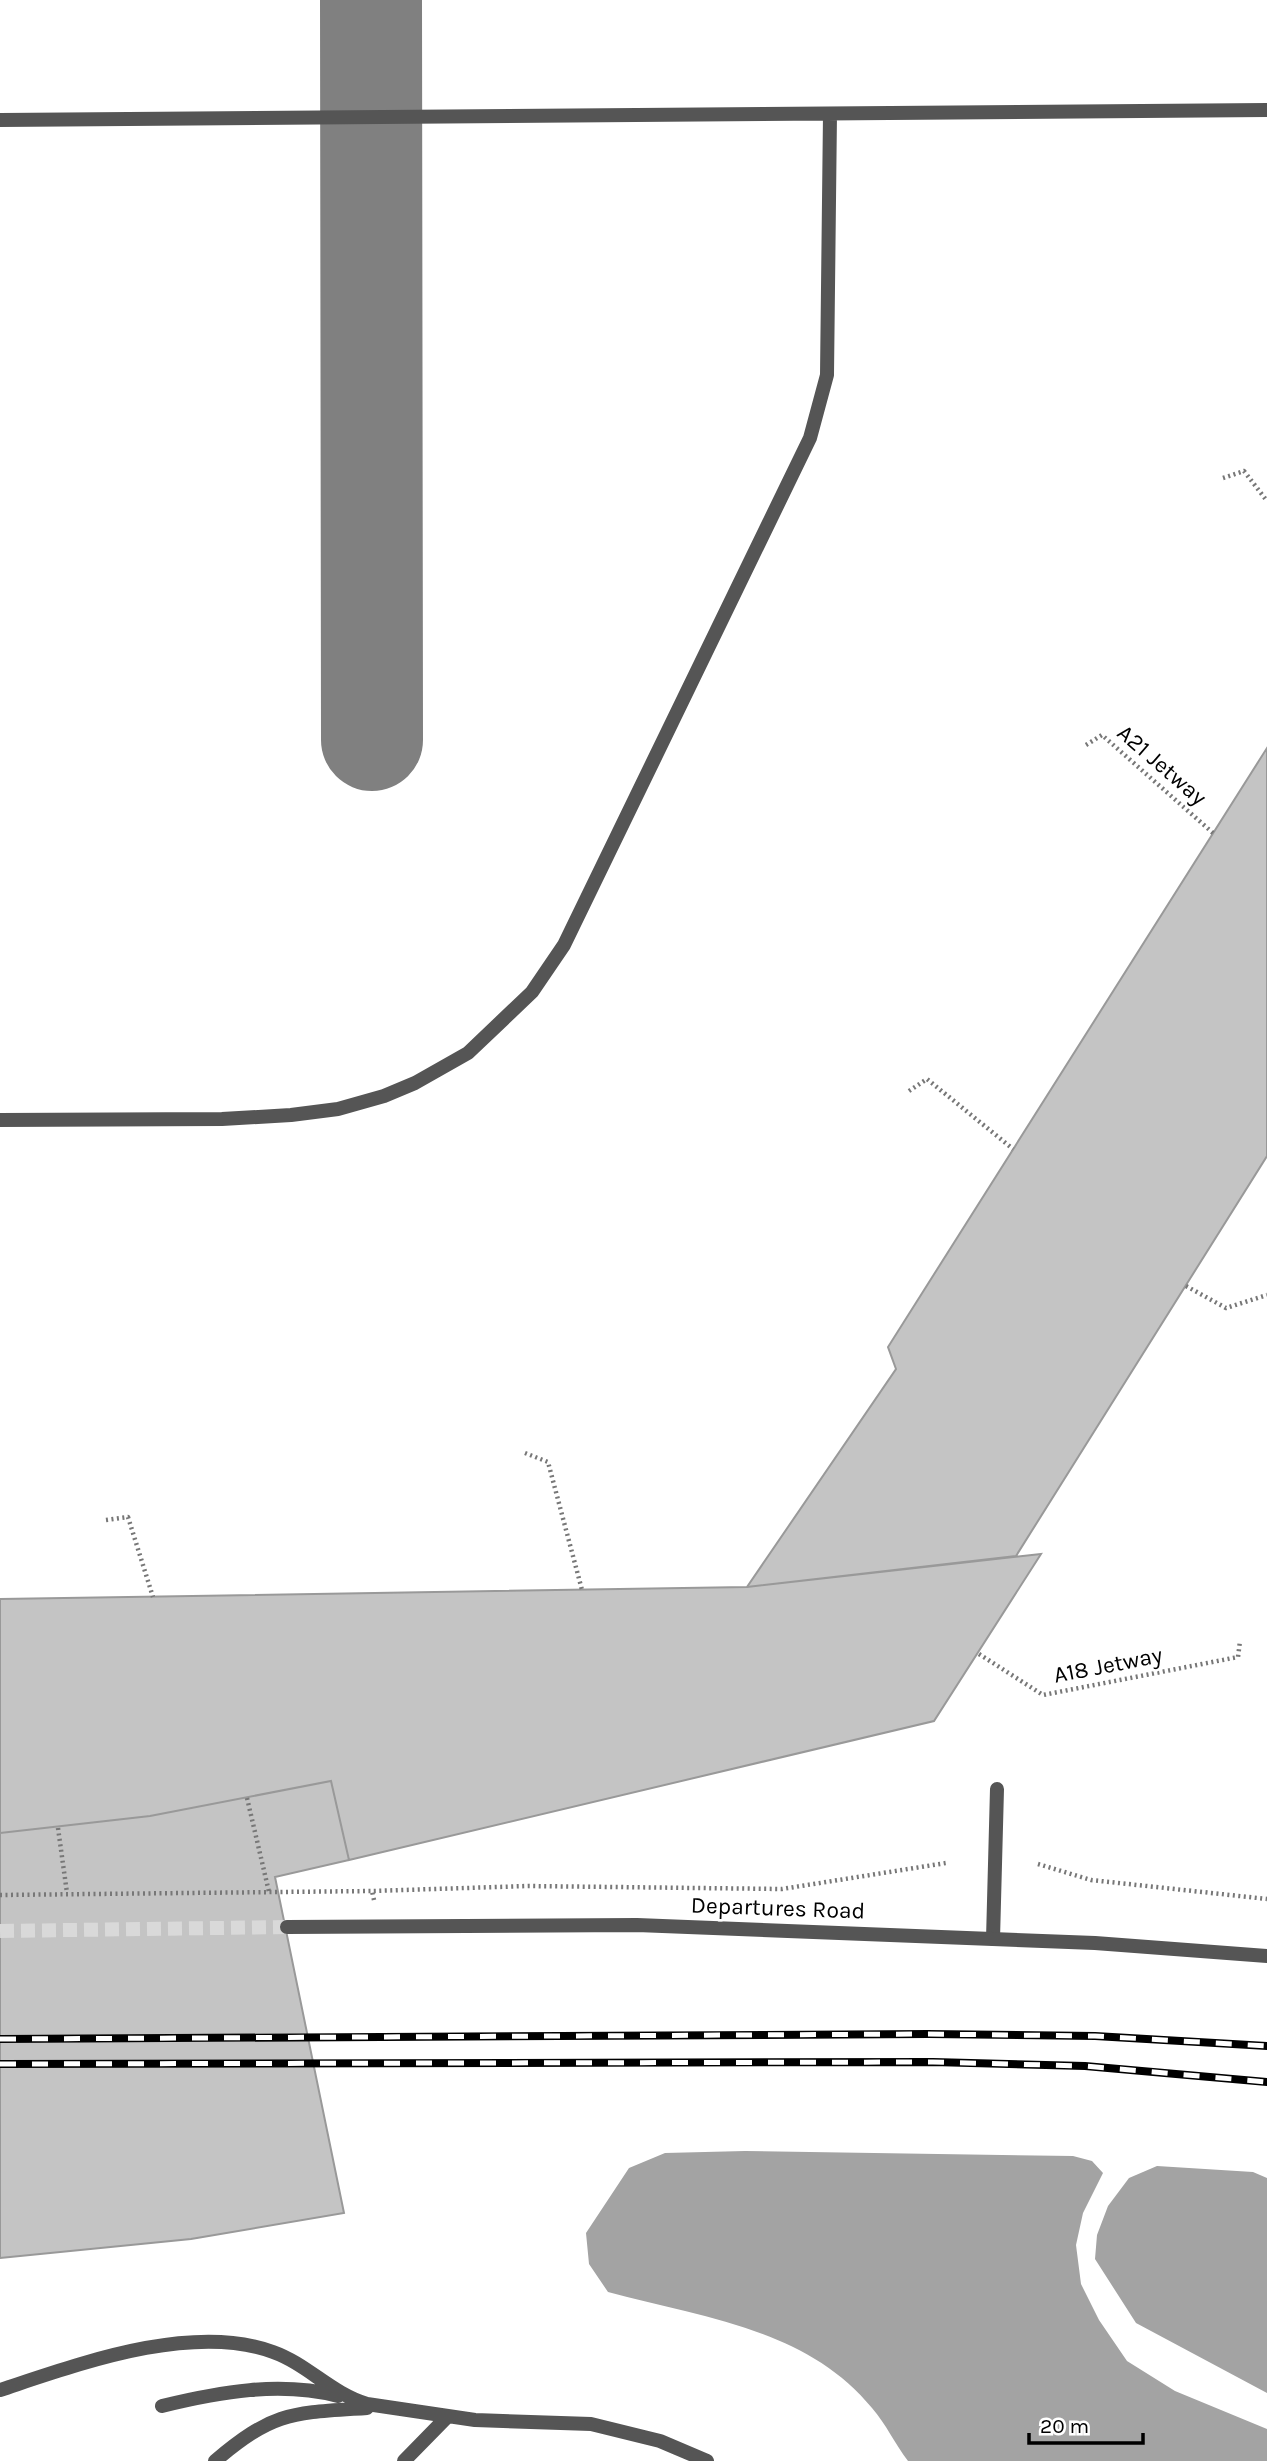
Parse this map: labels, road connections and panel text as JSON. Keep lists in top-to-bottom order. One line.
{"streets":{"street":["Departures Road"],"path":["A21 Jetway","A18 Jetway"]},"scale_bar":"20 m"}
